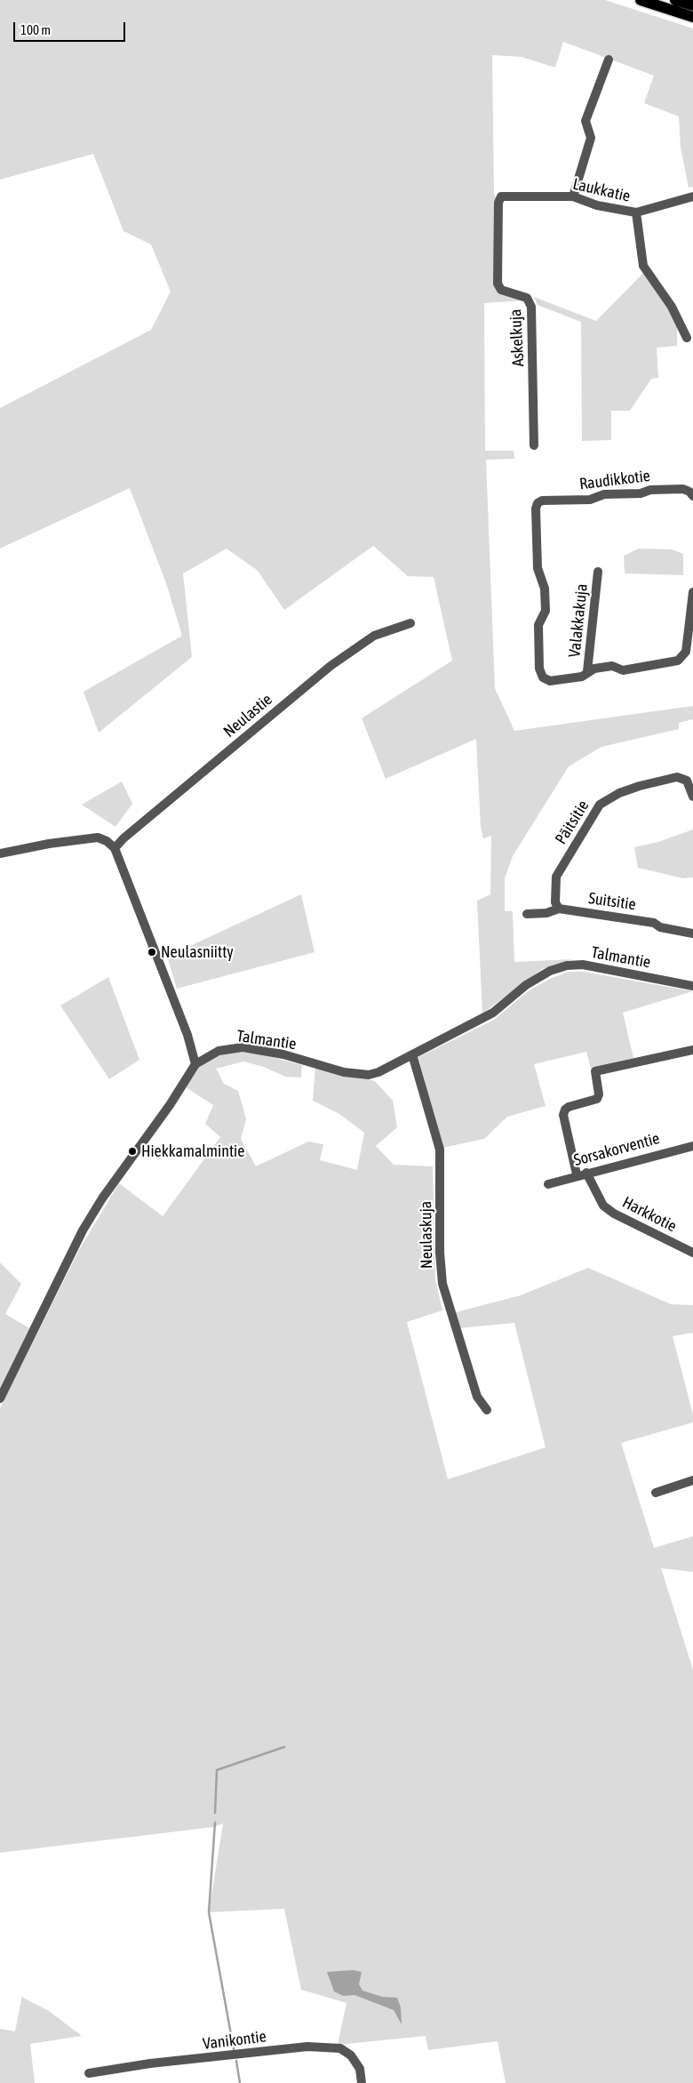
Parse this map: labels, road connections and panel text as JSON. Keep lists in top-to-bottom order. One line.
{"streets":{"street":["Laukkatie","Askelkuja","Raudikkotie","Valakkakuja","Neulastie","Päitsitie","Suitsitie","Talmantie","Sorsakorventie","Harkkotie","Neulaskuja","Vanikontie"]},"crossings":[["Laukkatie","Askelkuja"],["Raudikkotie","Valakkakuja"],["Päitsitie","Suitsitie"],["Talmantie","Neulaskuja"],["Sorsakorventie","Harkkotie"]],"places":["Neulasniitty","Hiekkamalmintie"],"scale_bar":"100 m"}
